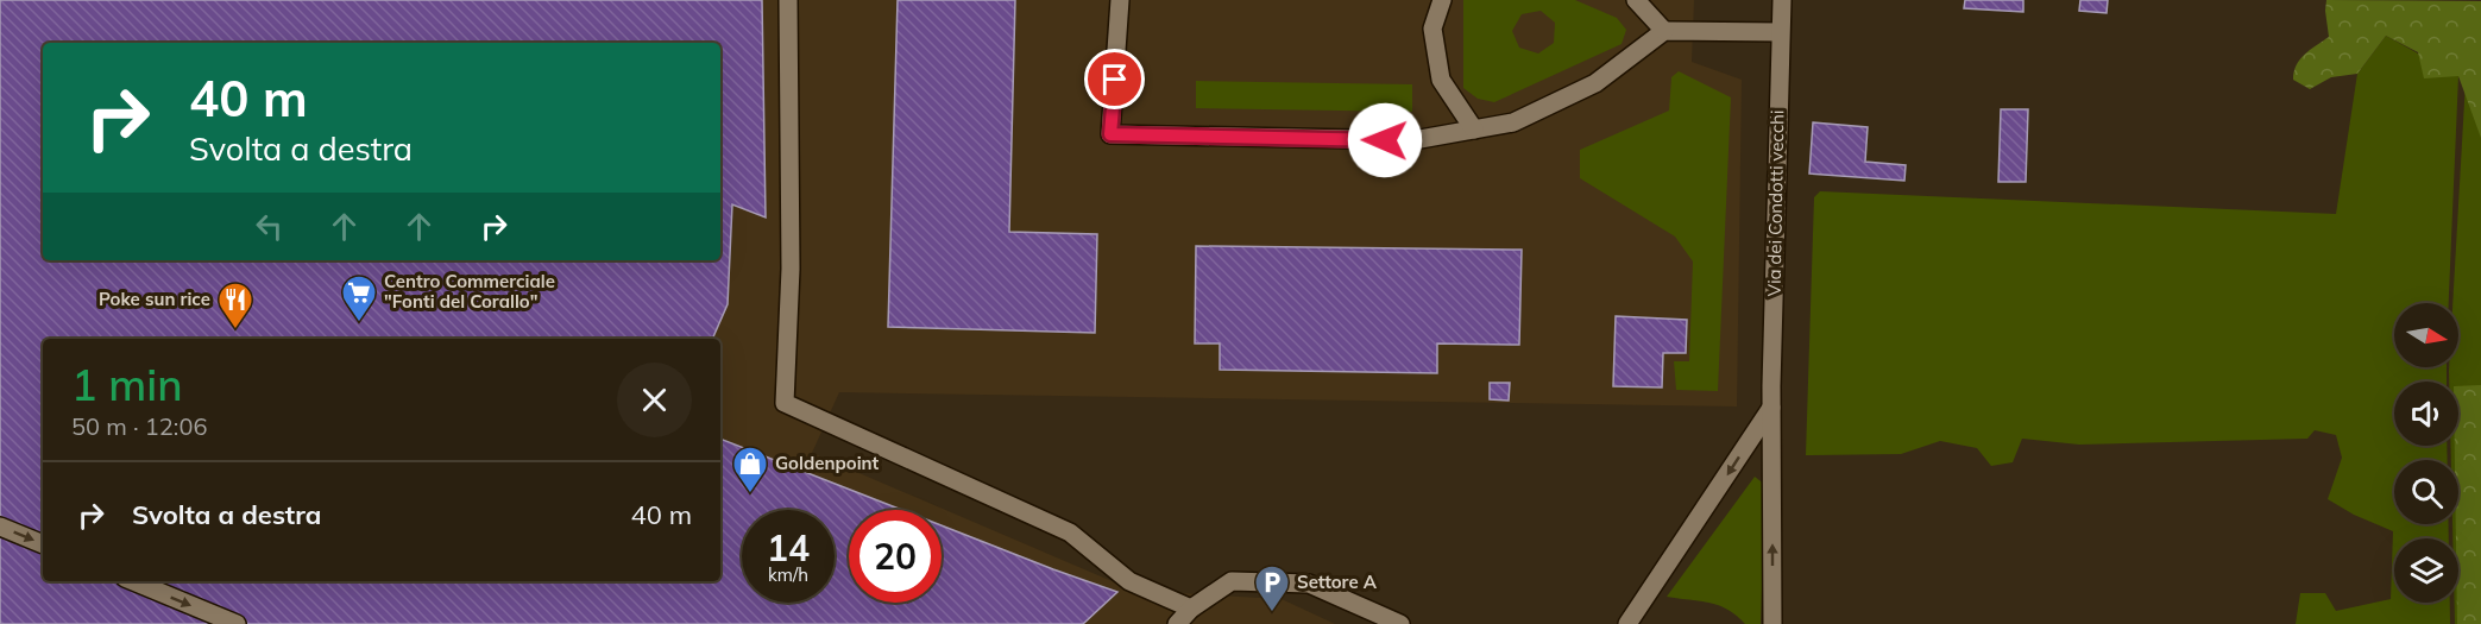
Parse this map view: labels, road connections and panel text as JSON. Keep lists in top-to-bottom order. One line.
{"streets":{"street":["Via dei Condotti vecchi"]},"places":{"supermarket":["Centro Commerciale \"Fonti del Corallo\""],"restaurant":["Poke sun rice"],"shop":["Goldenpoint"],"parking":["Settore A"]},"north":"right","page":{"turn":["40 m","Svolta a destra"],"heading":["1 min","50 m · 12:06"],"list":[{"name":"Svolta a destra","value":"40 m"}],"speed":"14 km/h","limit":"20"}}
